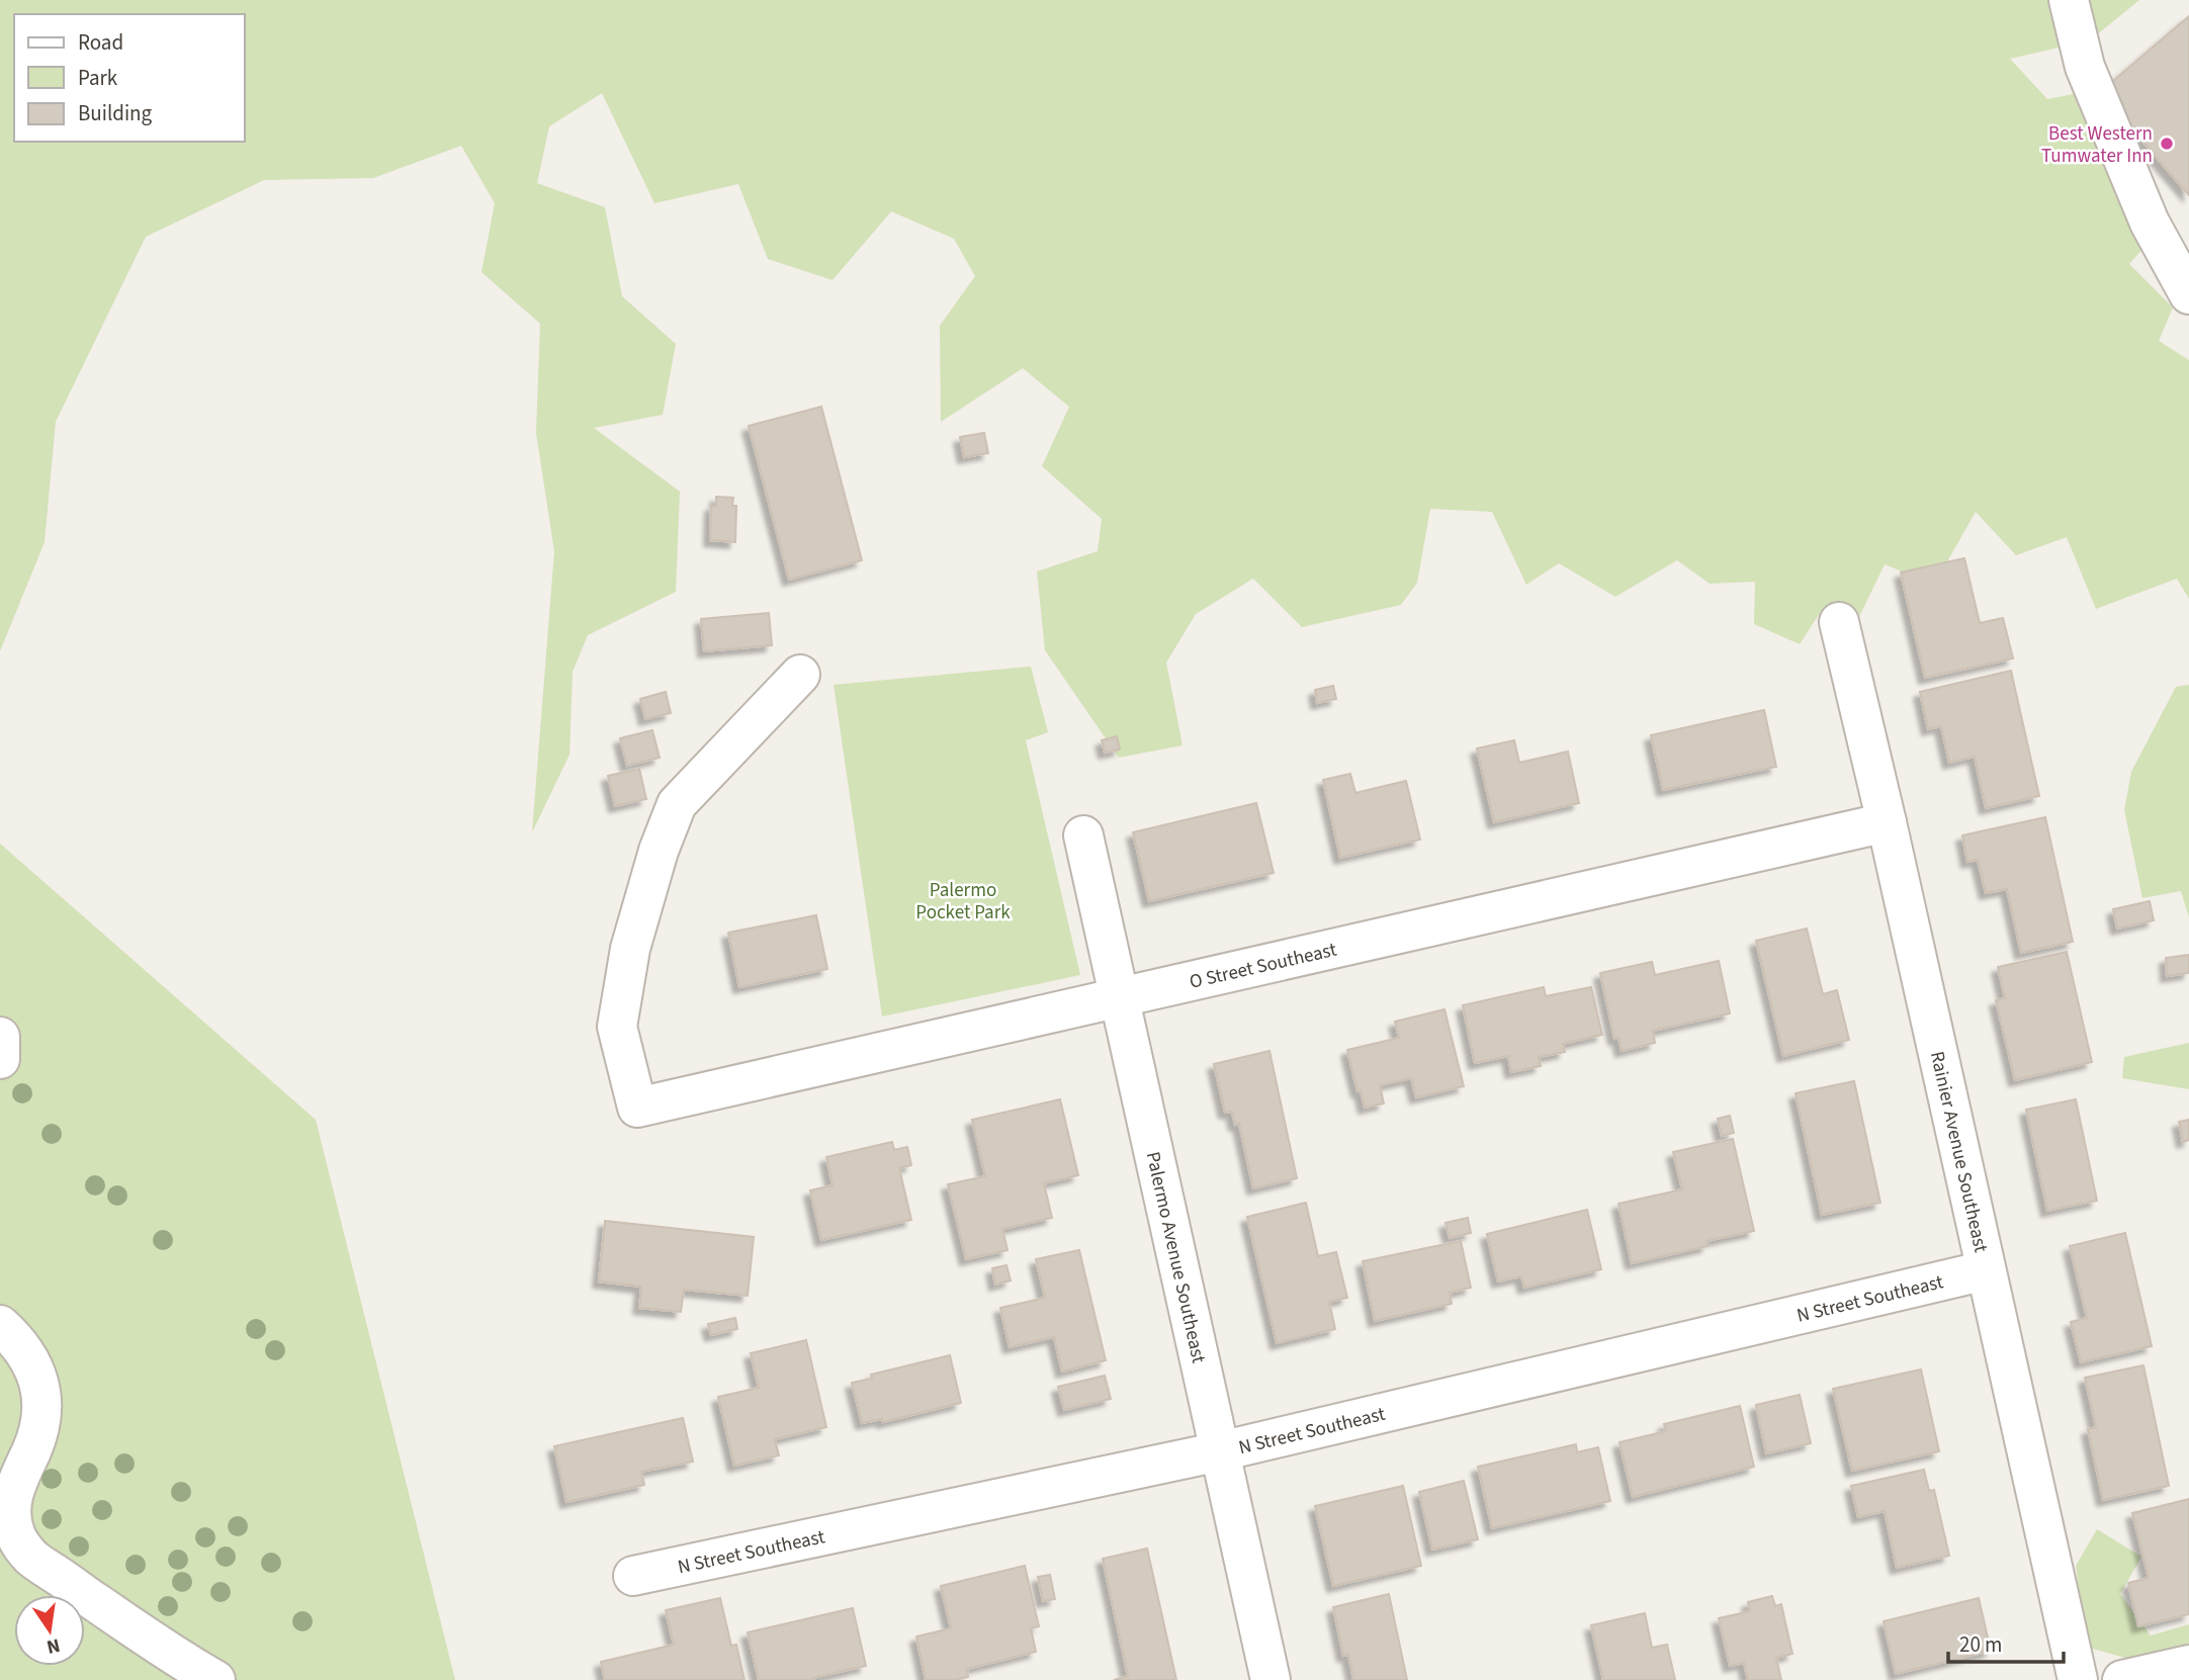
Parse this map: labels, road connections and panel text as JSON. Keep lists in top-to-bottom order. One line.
{"streets":{"street":["O Street Southeast","Rainier Avenue Southeast","Palermo Avenue Southeast","N Street Southeast"]},"crossings":[["O Street Southeast","Rainier Avenue Southeast"],["O Street Southeast","Palermo Avenue Southeast"],["Rainier Avenue Southeast","N Street Southeast"],["Palermo Avenue Southeast","N Street Southeast"]],"parks":["Palermo Pocket Park"],"places":["Best Western Tumwater Inn"],"legend":["Road","Park","Building"],"scale_bar":"20 m","north":"bottom"}
